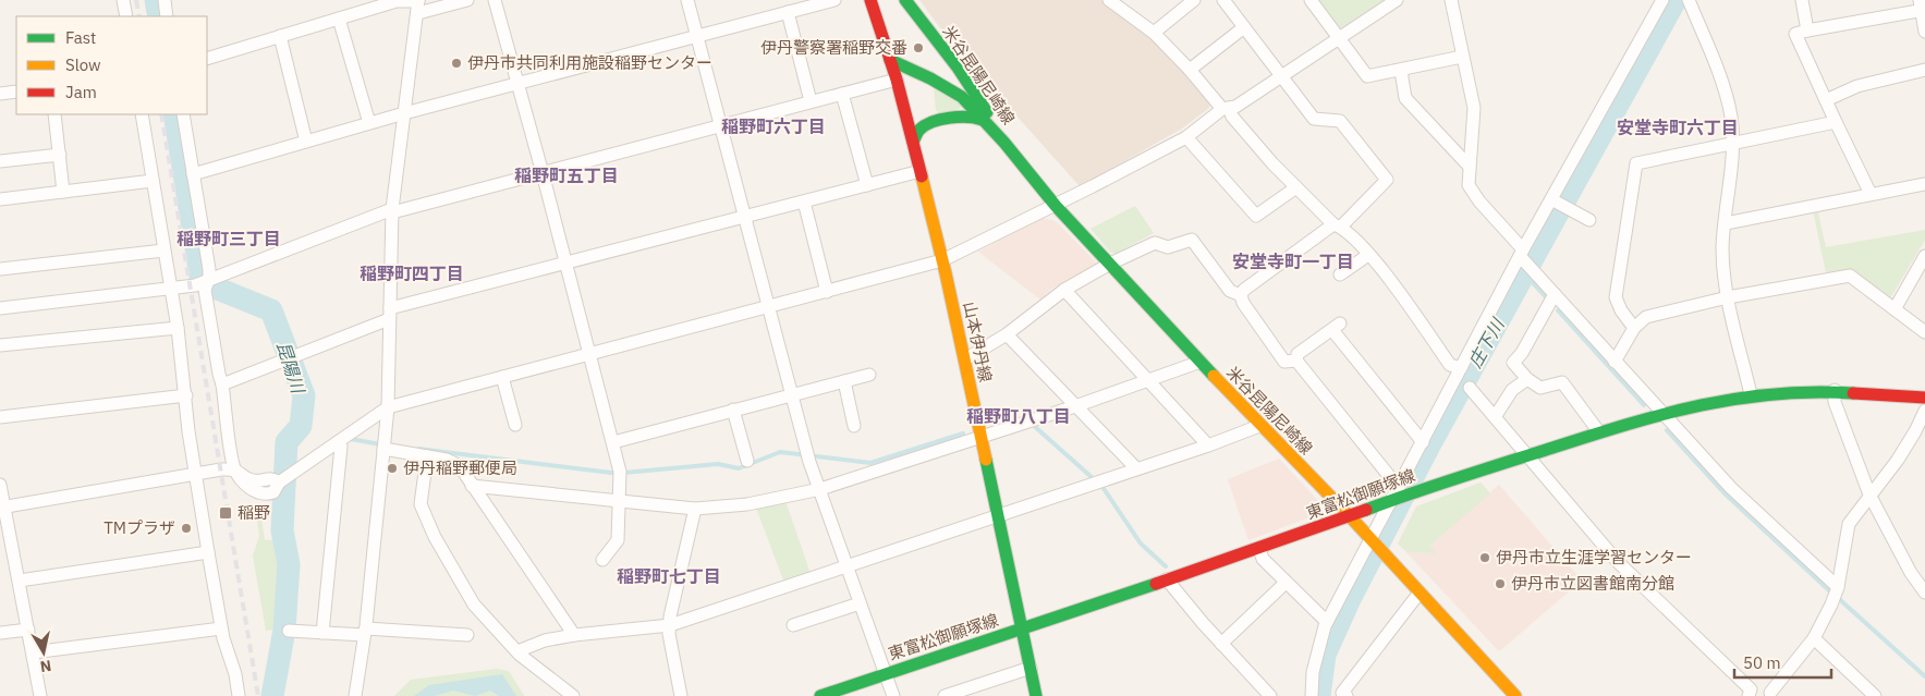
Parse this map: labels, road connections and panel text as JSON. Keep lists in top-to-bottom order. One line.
{"streets":{"main road":["米谷昆陽尼崎線","山本伊丹線","東富松御願塚線"]},"crossings":[["米谷昆陽尼崎線","山本伊丹線"],["米谷昆陽尼崎線","東富松御願塚線"],["山本伊丹線","東富松御願塚線"]],"districts":["稲野町六丁目","安堂寺町六丁目","稲野町五丁目","稲野町三丁目","安堂寺町一丁目","稲野町四丁目","稲野町八丁目","稲野町七丁目"],"water":["庄下川","昆陽川"],"places":{"other":["伊丹警察署稲野交番","伊丹市共同利用施設稲野センター","伊丹稲野郵便局","TMプラザ","伊丹市立生涯学習センター","伊丹市立図書館南分館"],"transit":["稲野"]},"legend":["Fast","Slow","Jam"],"scale_bar":"50 m","north":"bottom"}
